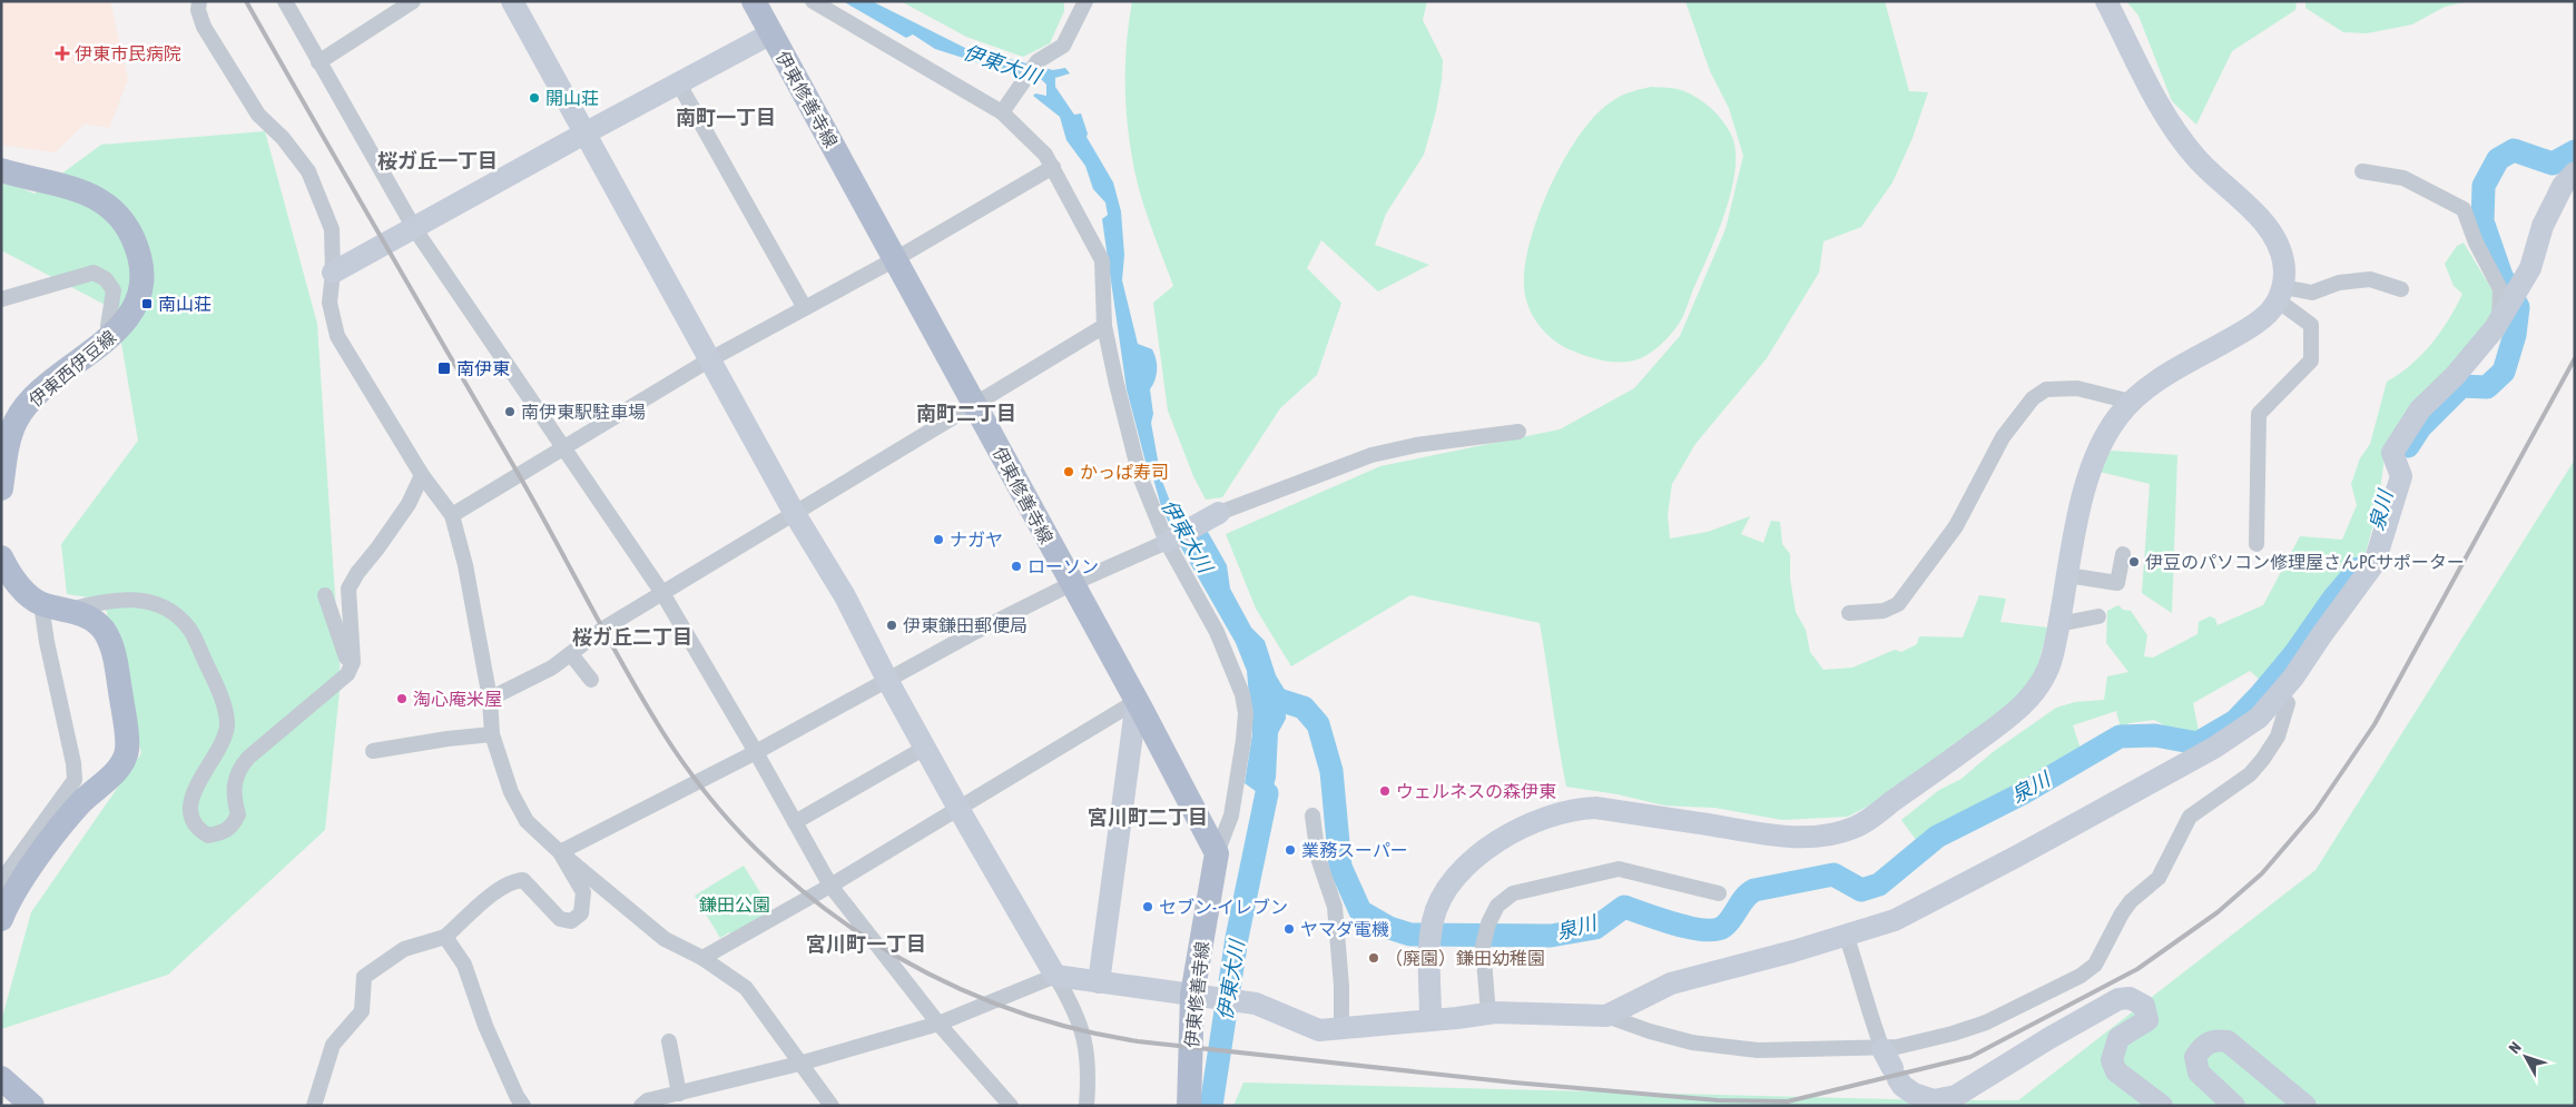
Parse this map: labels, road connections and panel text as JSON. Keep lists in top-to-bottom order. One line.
{"streets":{"main road":["伊東修善寺線","伊東西伊豆線"]},"districts":["南町一丁目","桜ガ丘一丁目","南町二丁目","桜ガ丘二丁目","宮川町二丁目","宮川町一丁目"],"water":["伊東大川","泉川"],"parks":["鎌田公園"],"places":{"health":["伊東市民病院"],"other":["開山荘","南伊東駅駐車場","かっぱ寿司","ナガヤ","伊豆のパソコン修理屋さんPCサポーター","ローソン","伊東鎌田郵便局","淘心庵米屋","ウェルネスの森伊東","業務スーパー","セブン-イレブン","ヤマダ電機","（廃園）鎌田幼稚園"],"transit":["南山荘","南伊東"]},"north":"top left"}
